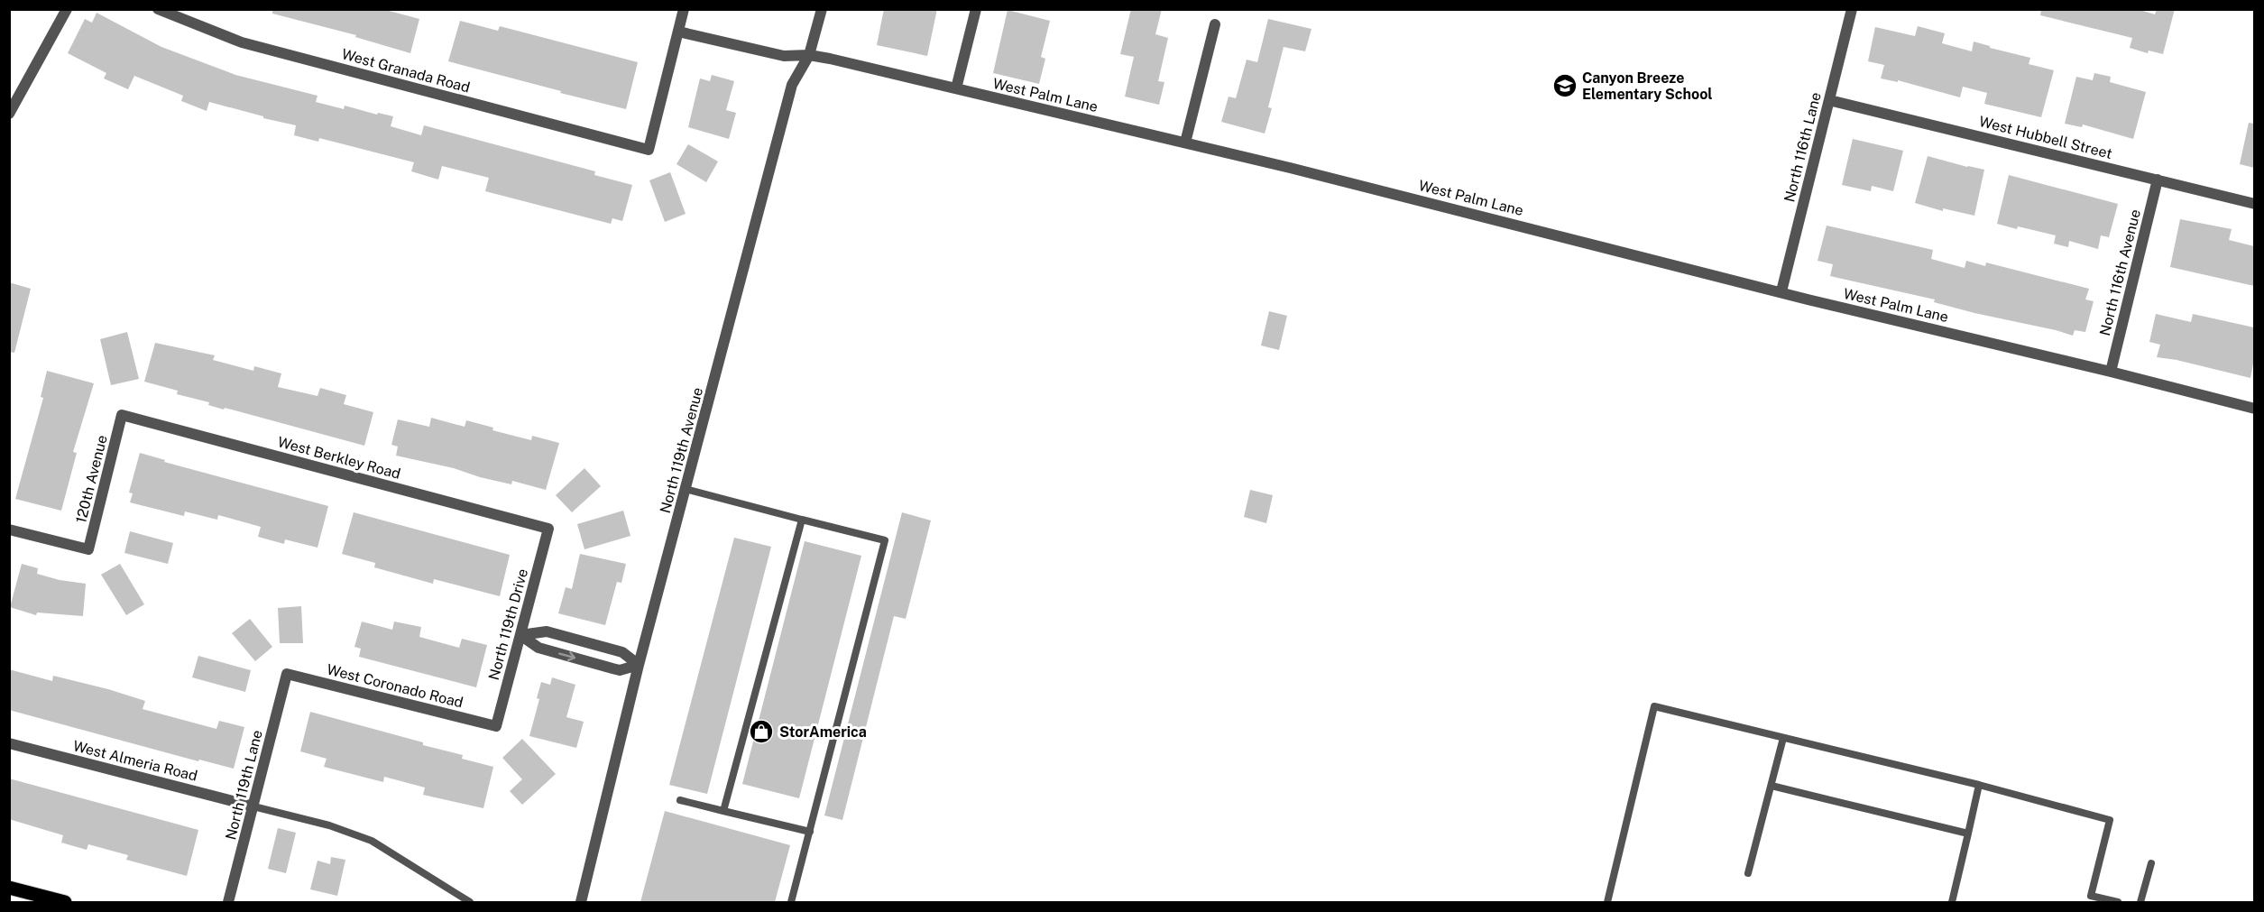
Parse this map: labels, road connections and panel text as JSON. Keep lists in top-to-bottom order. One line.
{"streets":{"street":["West Granada Road","West Palm Lane","West Hubbell Street","North 116th Lane","North 116th Avenue","North 119th Avenue","West Berkley Road","120th Avenue","North 119th Drive","West Coronado Road","West Almeria Road","North 119th Lane"]},"crossings":[["West Granada Road","West Palm Lane"],["West Palm Lane","North 116th Lane"],["West Palm Lane","North 116th Avenue"],["West Palm Lane","North 119th Avenue"],["West Hubbell Street","North 116th Lane"],["West Hubbell Street","North 116th Avenue"],["West Berkley Road","120th Avenue"],["West Berkley Road","North 119th Drive"],["North 119th Drive","West Coronado Road"],["West Coronado Road","North 119th Lane"],["West Almeria Road","North 119th Lane"]],"places":{"school or university":["Canyon Breeze Elementary School"],"shop":["StorAmerica"]}}
